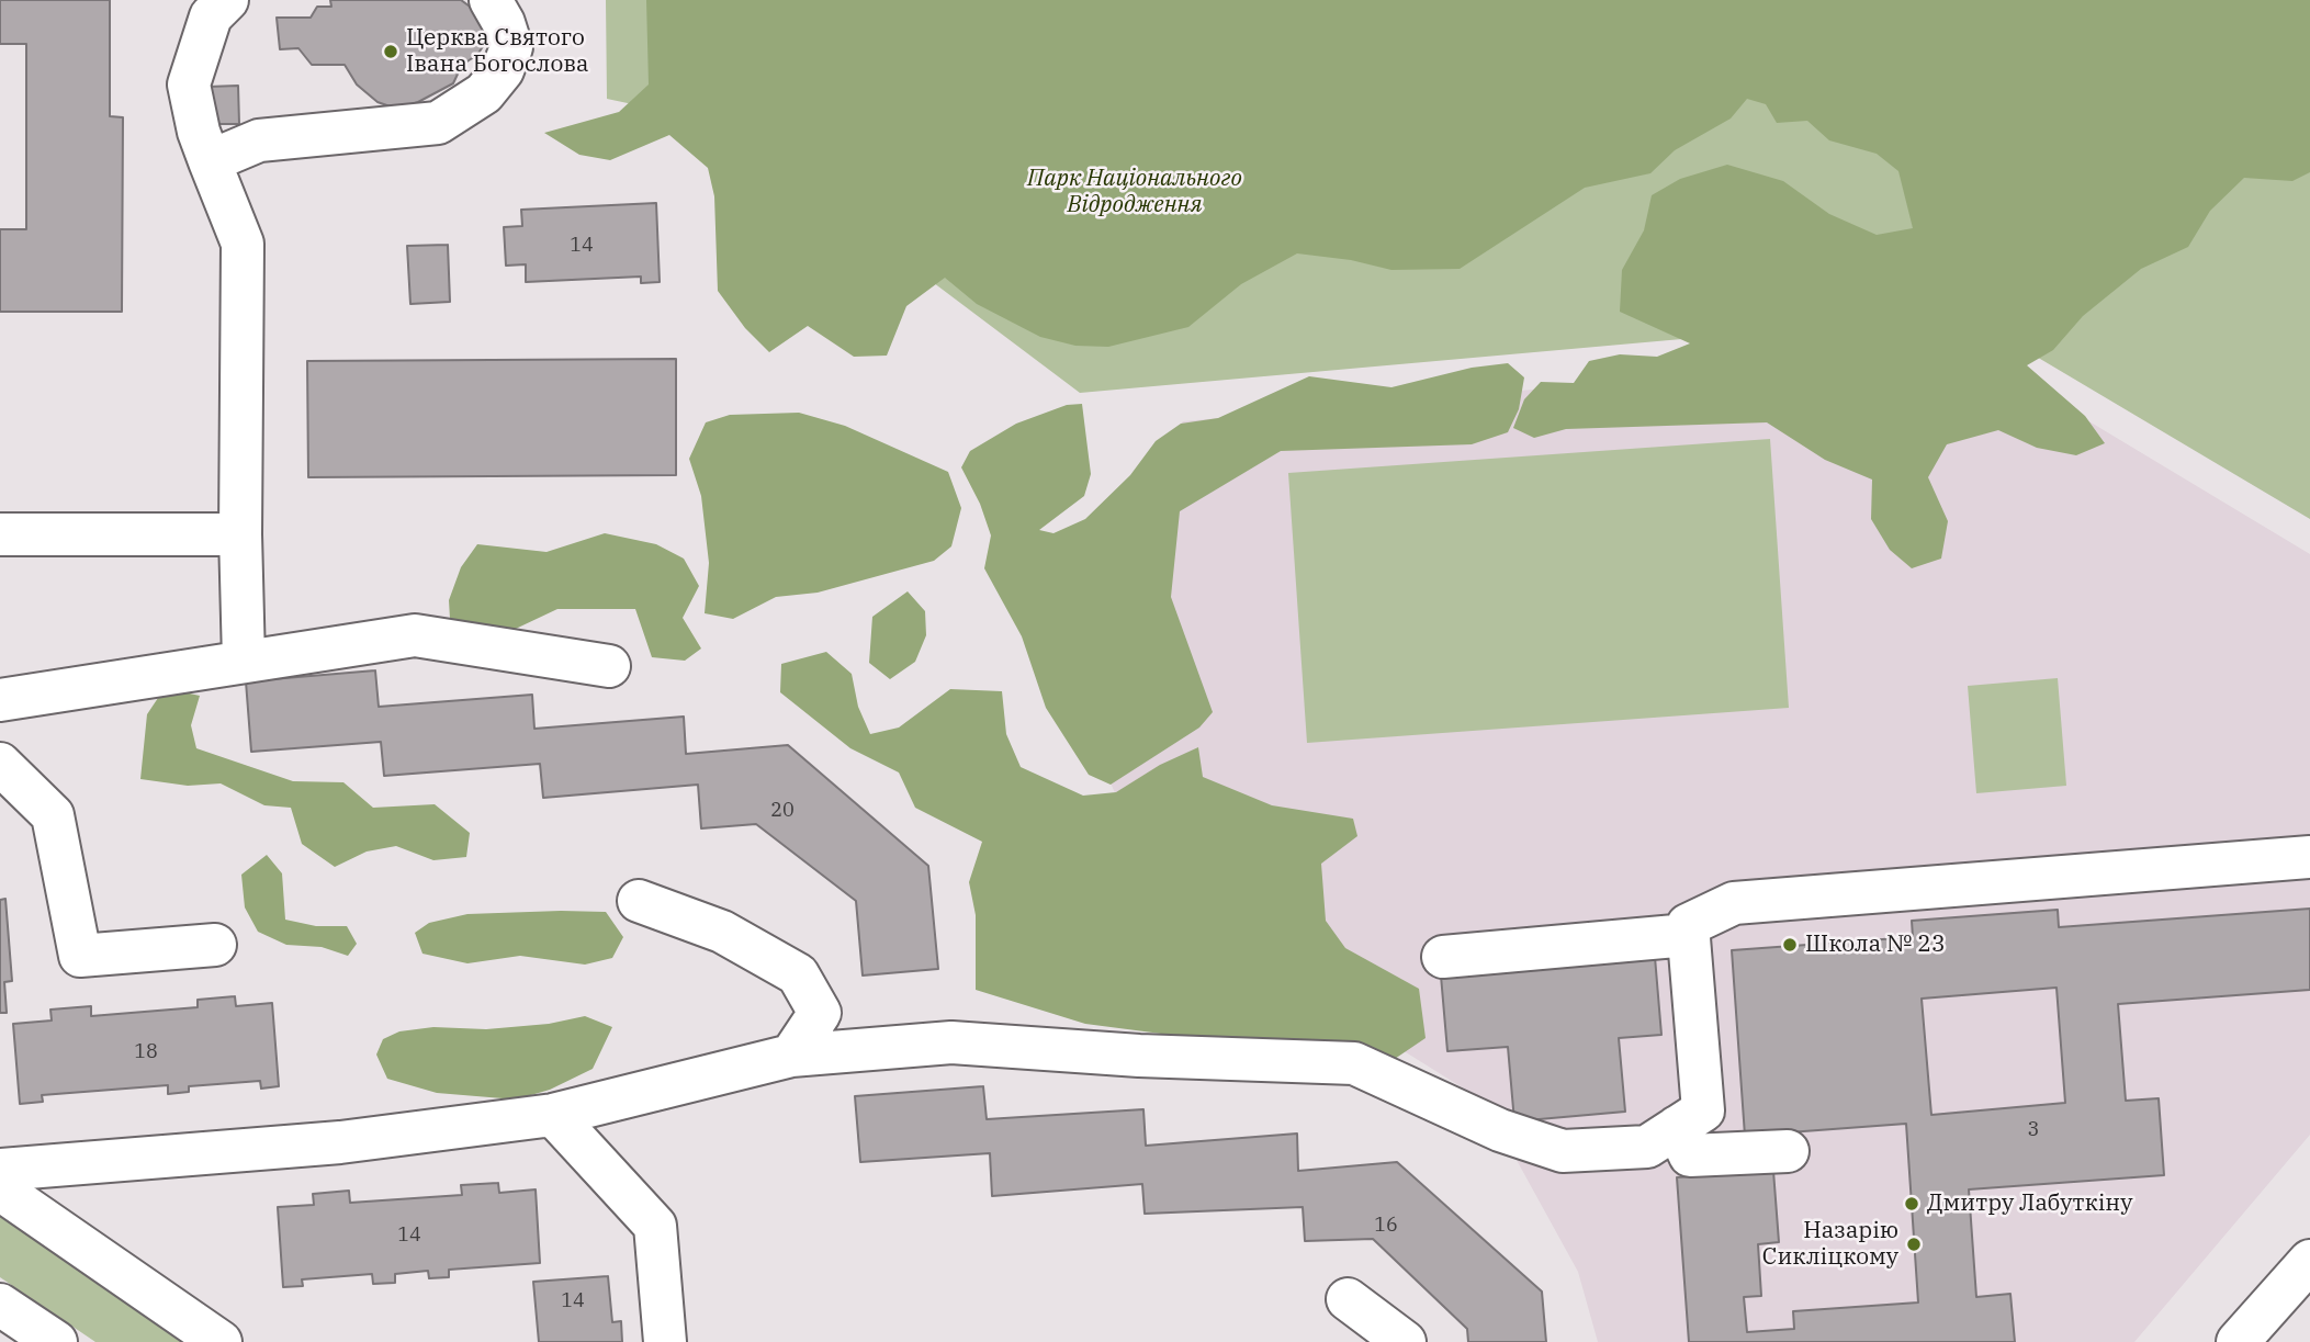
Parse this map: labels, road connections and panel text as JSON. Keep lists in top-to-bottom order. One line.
{"parks":["Парк Національного Відродження"],"places":["Церква Святого Івана Богослова","Школа № 23","Дмитру Лабуткіну","Назарію Сикліцкому"],"house_numbers":["14","20","18","3","16","14","14"]}
